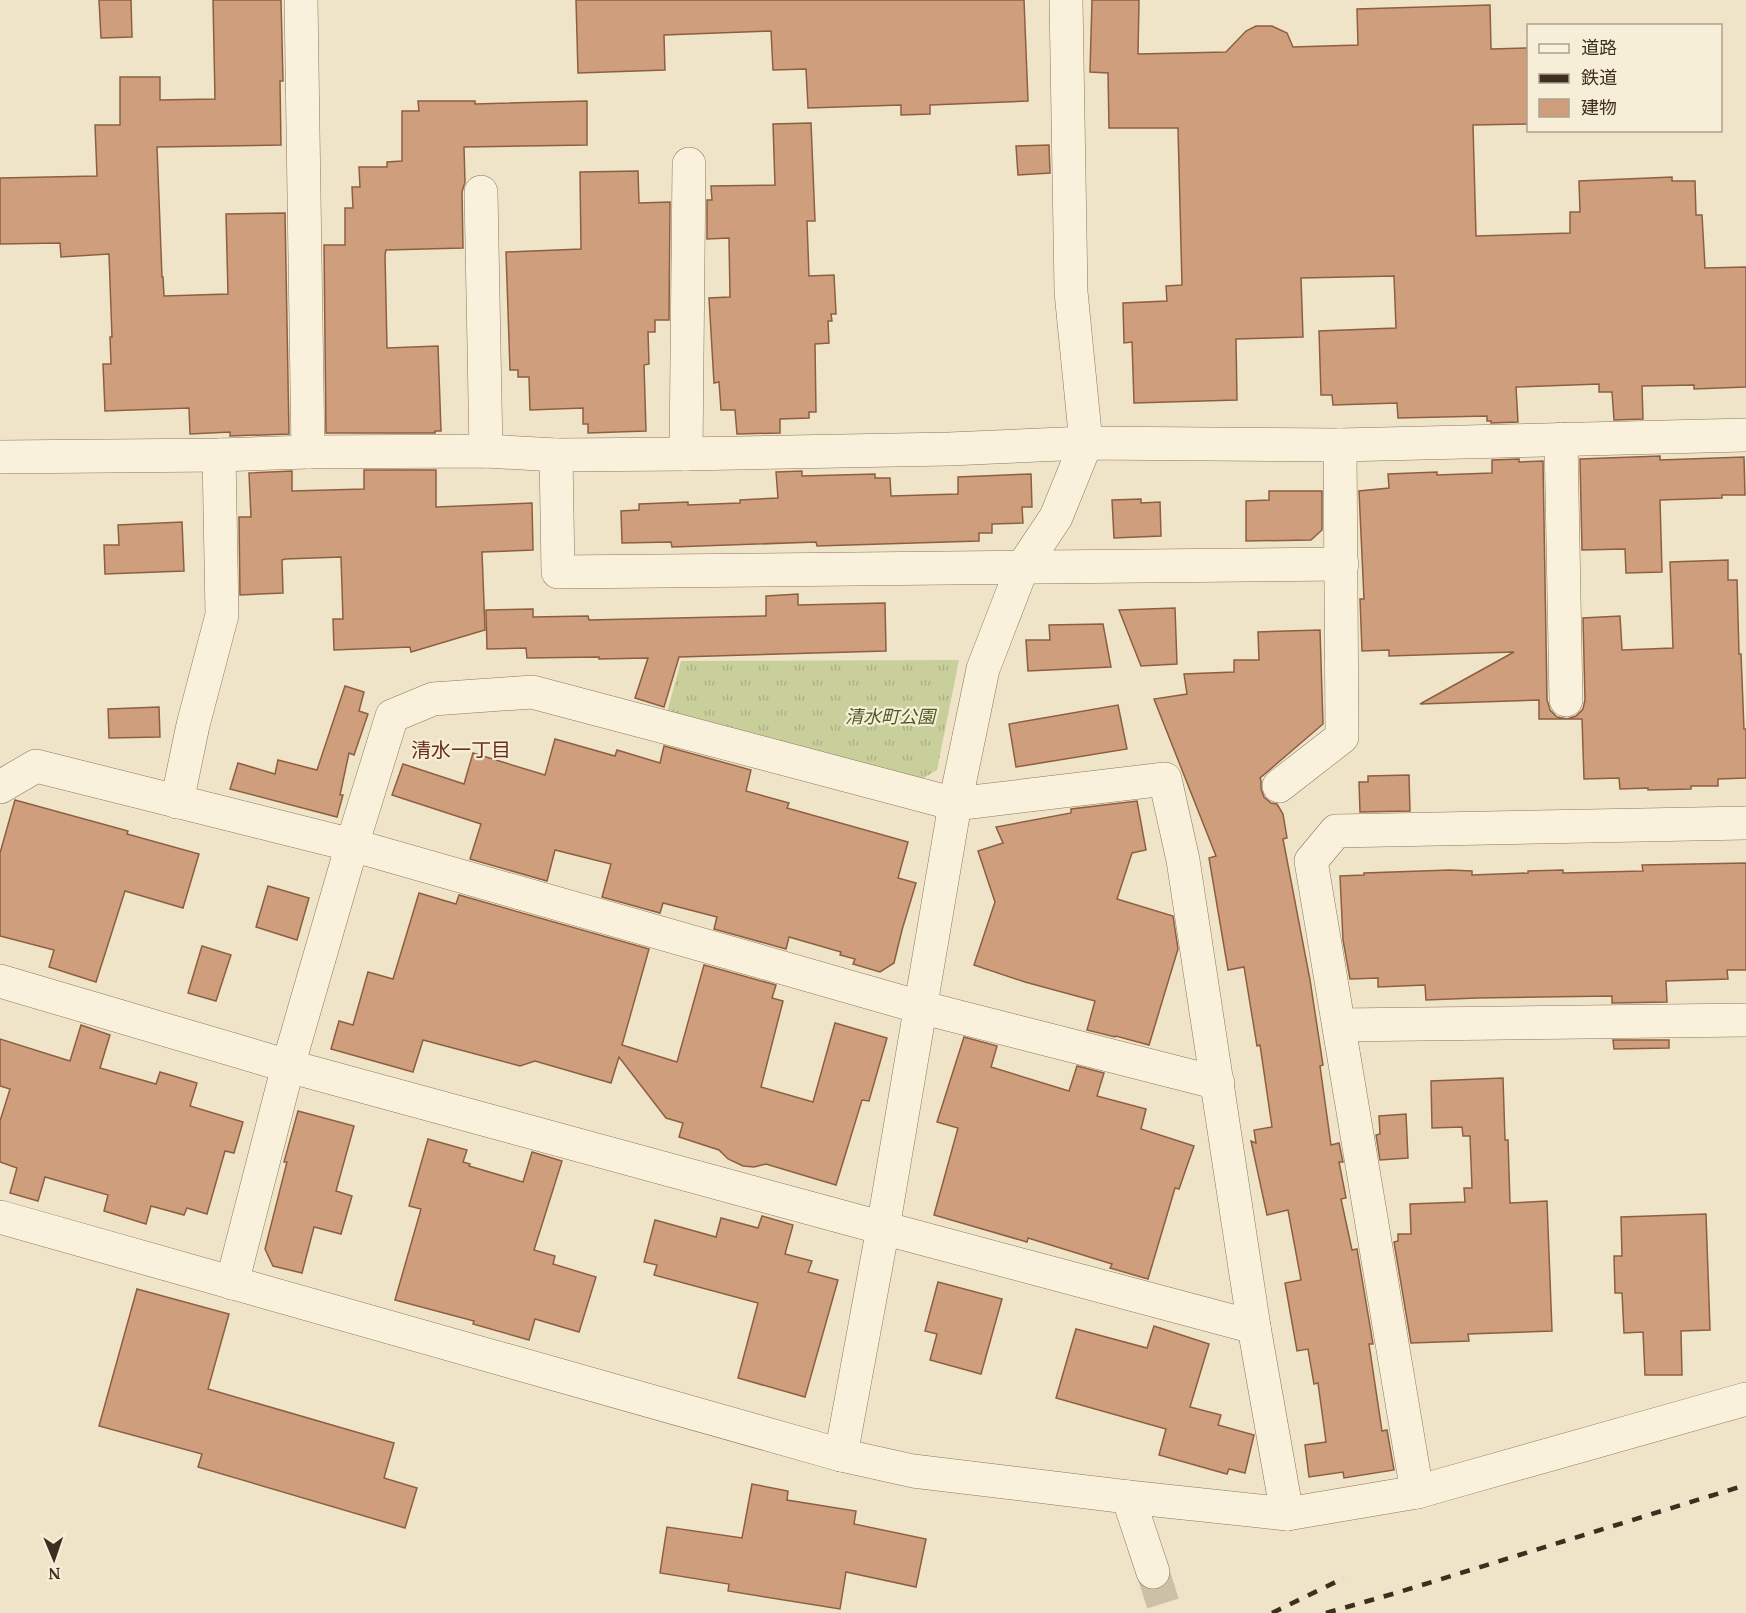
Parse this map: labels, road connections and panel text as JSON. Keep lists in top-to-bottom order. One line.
{"districts":["清水一丁目"],"parks":["清水町公園"],"legend":["道路","鉄道","建物"],"north":"bottom"}
